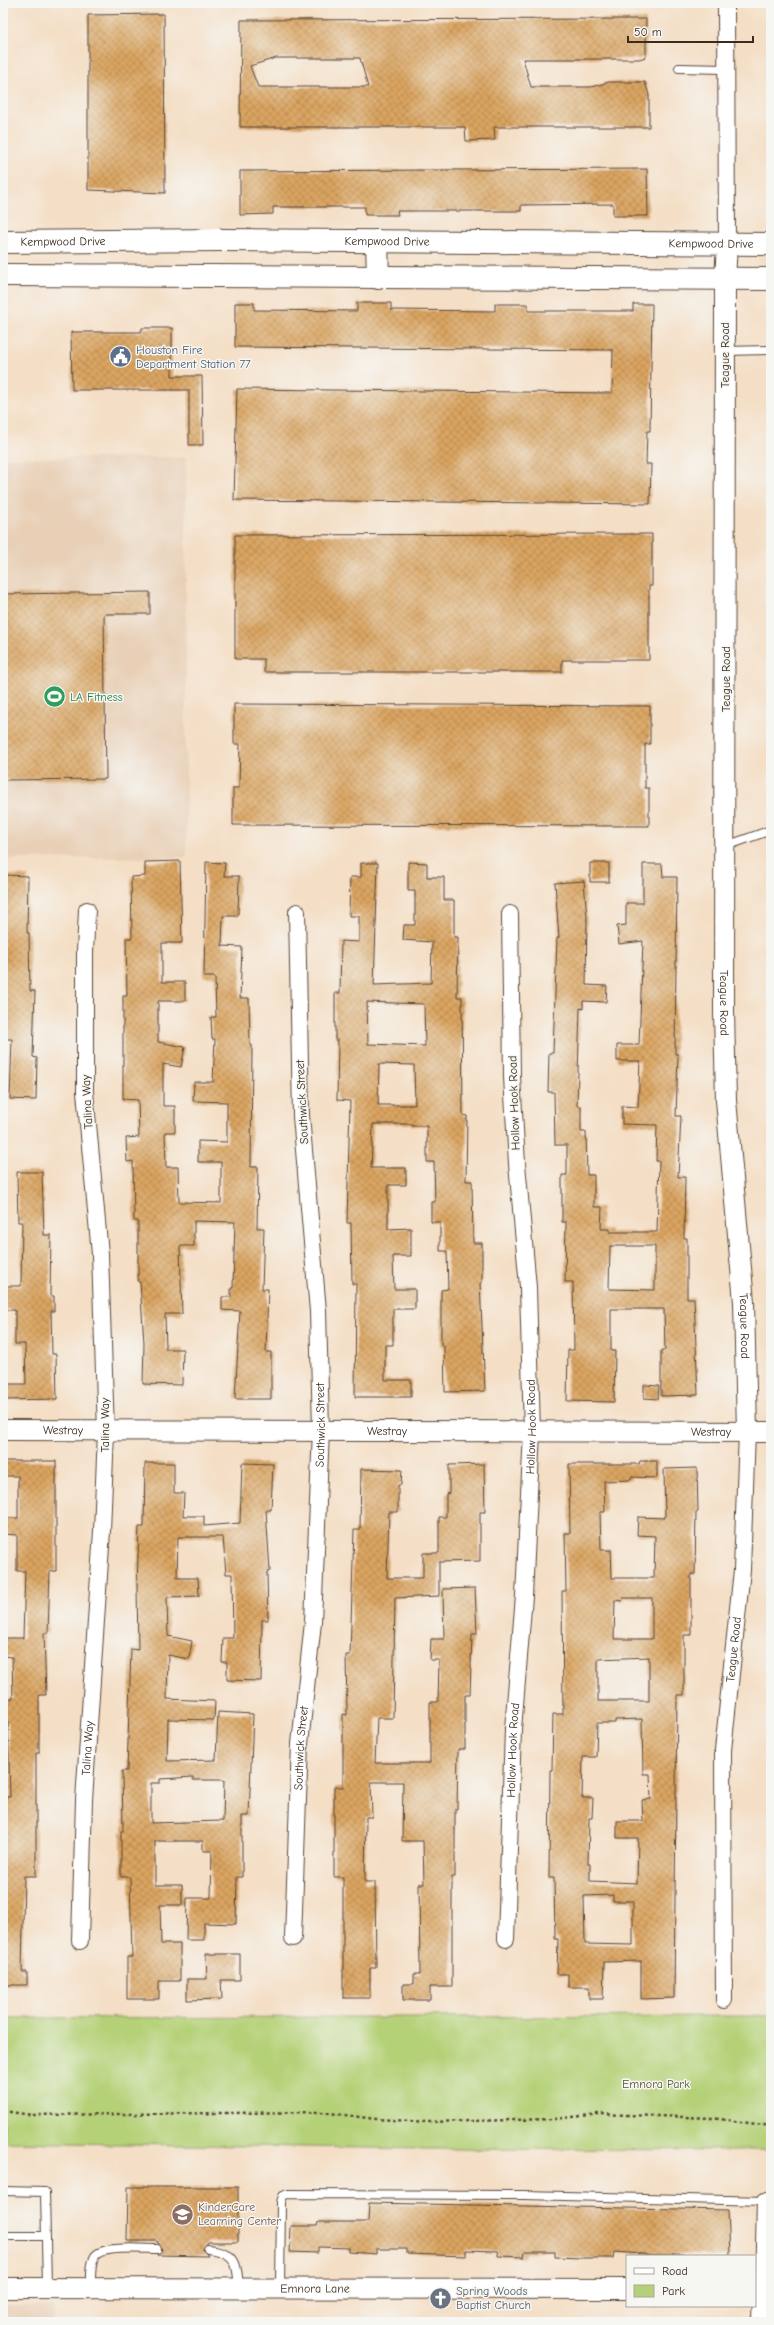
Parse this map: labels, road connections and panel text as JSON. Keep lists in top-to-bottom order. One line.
{"streets":{"main road":["Kempwood Drive"],"street":["Teague Road","Talina Way","Southwick Street","Hollow Hook Road","Westray","Emnora Lane"]},"crossings":[["Kempwood Drive","Teague Road"],["Teague Road","Westray"],["Talina Way","Westray"],["Southwick Street","Westray"],["Hollow Hook Road","Westray"]],"parks":["Emnora Park"],"places":{"public building":["Houston Fire Department Station 77"],"sports":["LA Fitness"],"school or university":["KinderCare Learning Center"],"church":["Spring Woods Baptist Church"]},"legend":["Road","Park"],"scale_bar":"50 m"}
